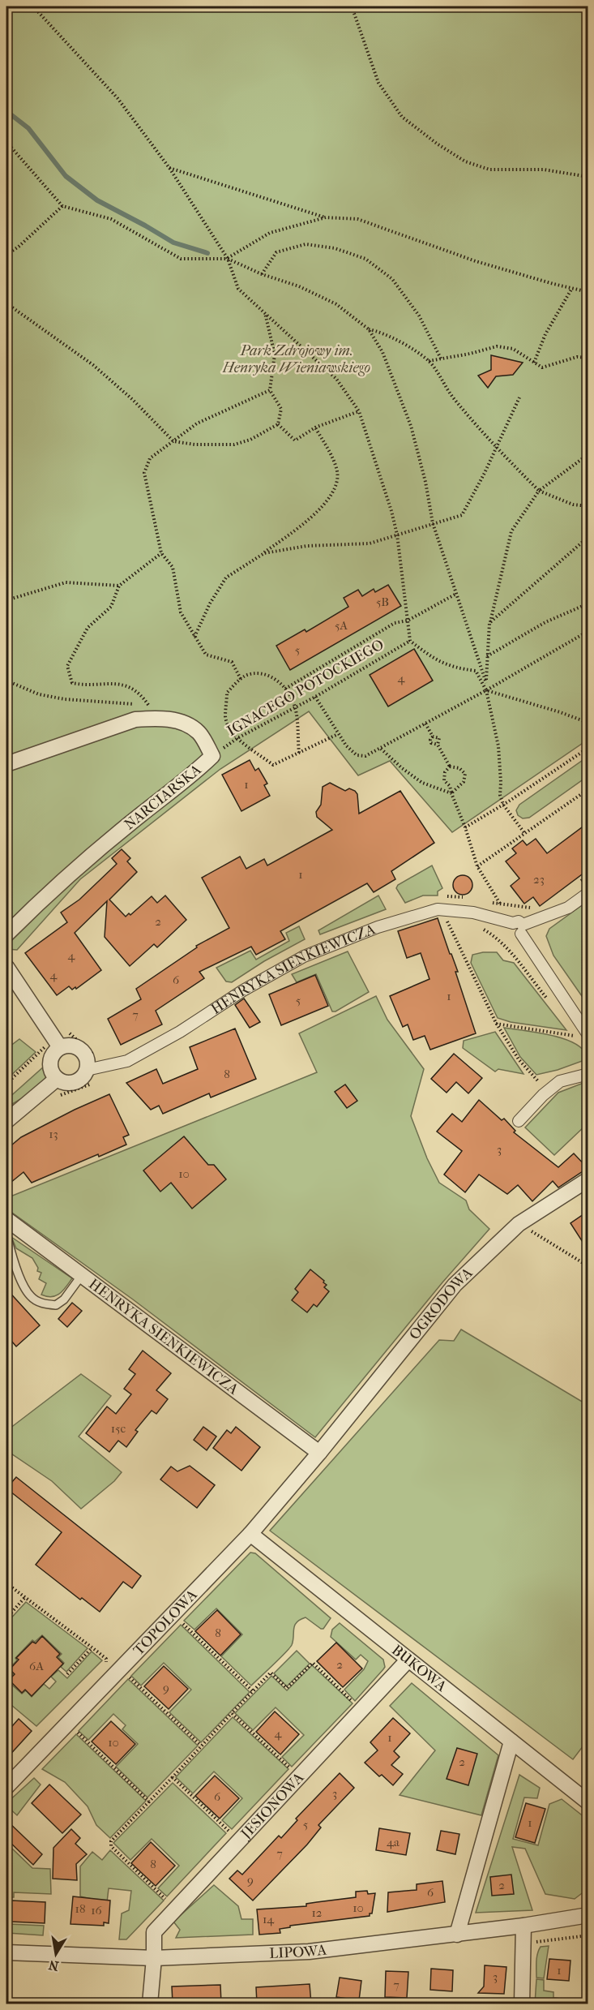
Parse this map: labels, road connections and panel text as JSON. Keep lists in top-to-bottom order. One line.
{"streets":{"street":["NARCIARSKA","HENRYKA SIENKIEWICZA","OGRODOWA","TOPOLOWA","BUKOWA","JESIONOWA","LIPOWA"],"path":["IGNACEGO POTOCKIEGO"]},"crossings":[["IGNACEGO POTOCKIEGO","NARCIARSKA"],["HENRYKA SIENKIEWICZA","OGRODOWA"],["HENRYKA SIENKIEWICZA","TOPOLOWA"],["OGRODOWA","TOPOLOWA"],["TOPOLOWA","BUKOWA"],["BUKOWA","JESIONOWA"],["JESIONOWA","LIPOWA"]],"parks":["Park Zdrojowy im. Henryka Wieniawskiego"],"house_numbers":["5B","5A","5","4","1","1","23","2","4","4","6","1","5","7","8","13","3","10","15c","8","2","6A","9","4","1","10","2","3","6","1","5","4a","7","8","9","2","6","10","18","16","12","14","1","3","7"],"north":"bottom"}
